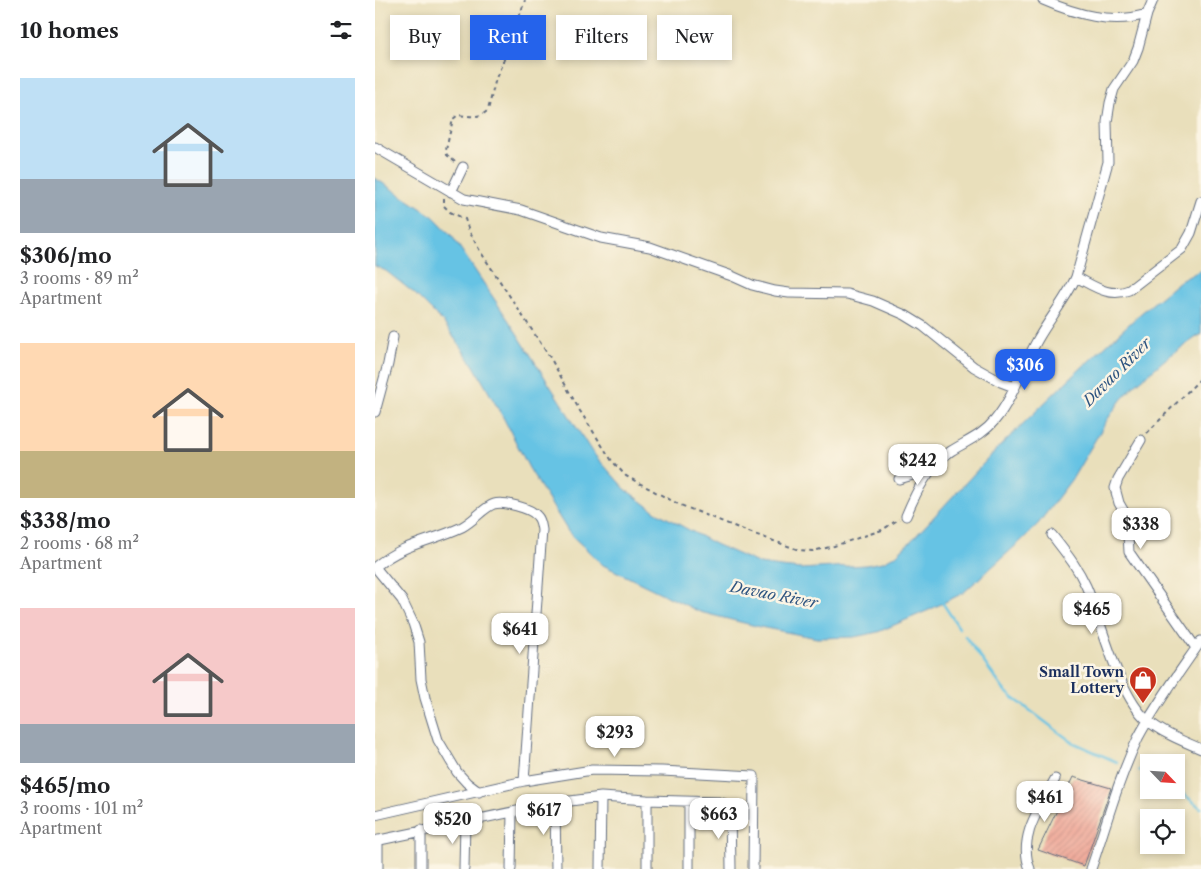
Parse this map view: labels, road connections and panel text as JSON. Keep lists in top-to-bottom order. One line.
{"water":["Davao River"],"places":{"shop":["Small Town Lottery"]},"north":"bottom right","page":{"heading":"10 homes","chip":["Buy","Rent","Filters","New"],"list":[{"name":"$306/mo","note":"3 rooms · 89 m² · Apartment"},{"name":"$338/mo","note":"2 rooms · 68 m² · Apartment"},{"name":"$465/mo","note":"3 rooms · 101 m² · Apartment"}],"price":["$306","$242","$338","$465","$641","$293","$461","$617","$663","$520"]}}
